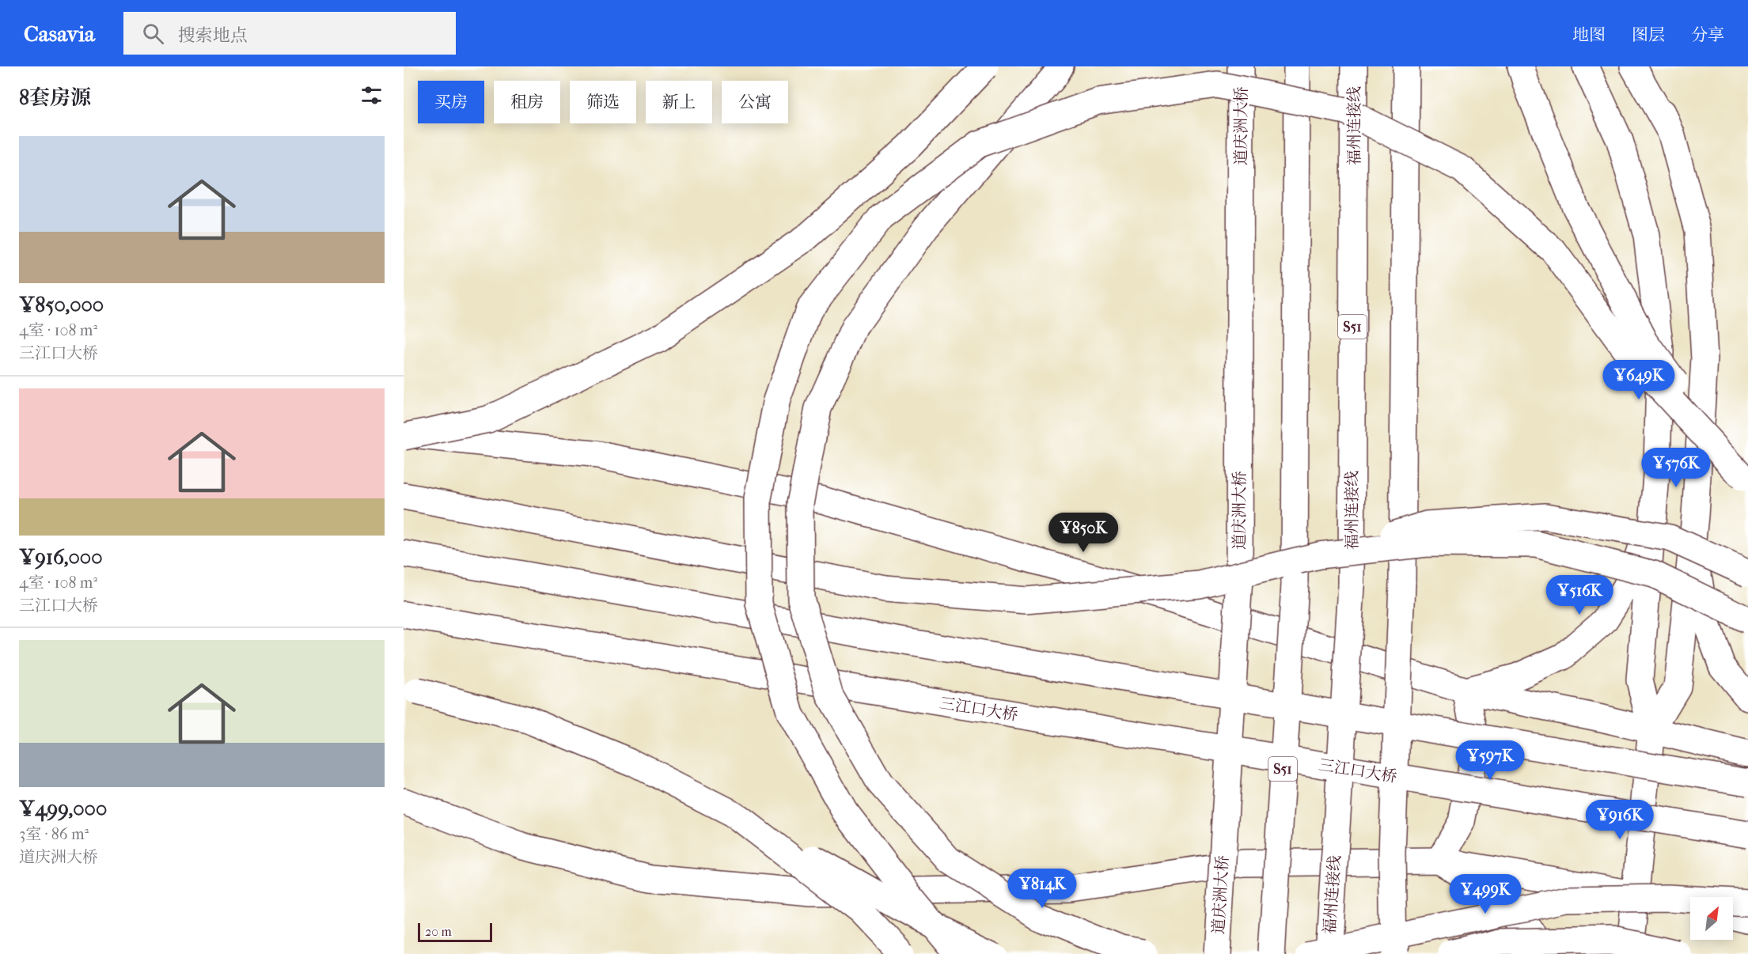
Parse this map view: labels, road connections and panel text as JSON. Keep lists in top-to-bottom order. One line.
{"streets":{"main road":["道庆洲大桥","福州连接线","S51","三江口大桥"]},"scale_bar":"20 m","north":"top right","page":{"header":"Casavia","search":"搜索地点","nav":["地图","图层","分享"],"heading":"8套房源","chip":["买房","租房","筛选","新上","公寓"],"list":[{"name":"¥850,000","note":"4室 · 108 m² · 三江口大桥"},{"name":"¥916,000","note":"4室 · 108 m² · 三江口大桥"},{"name":"¥499,000","note":"3室 · 86 m² · 道庆洲大桥"}],"price":["¥649K","¥576K","¥850K","¥516K","¥597K","¥916K","¥814K","¥499K"],"scale":"20 m"}}
